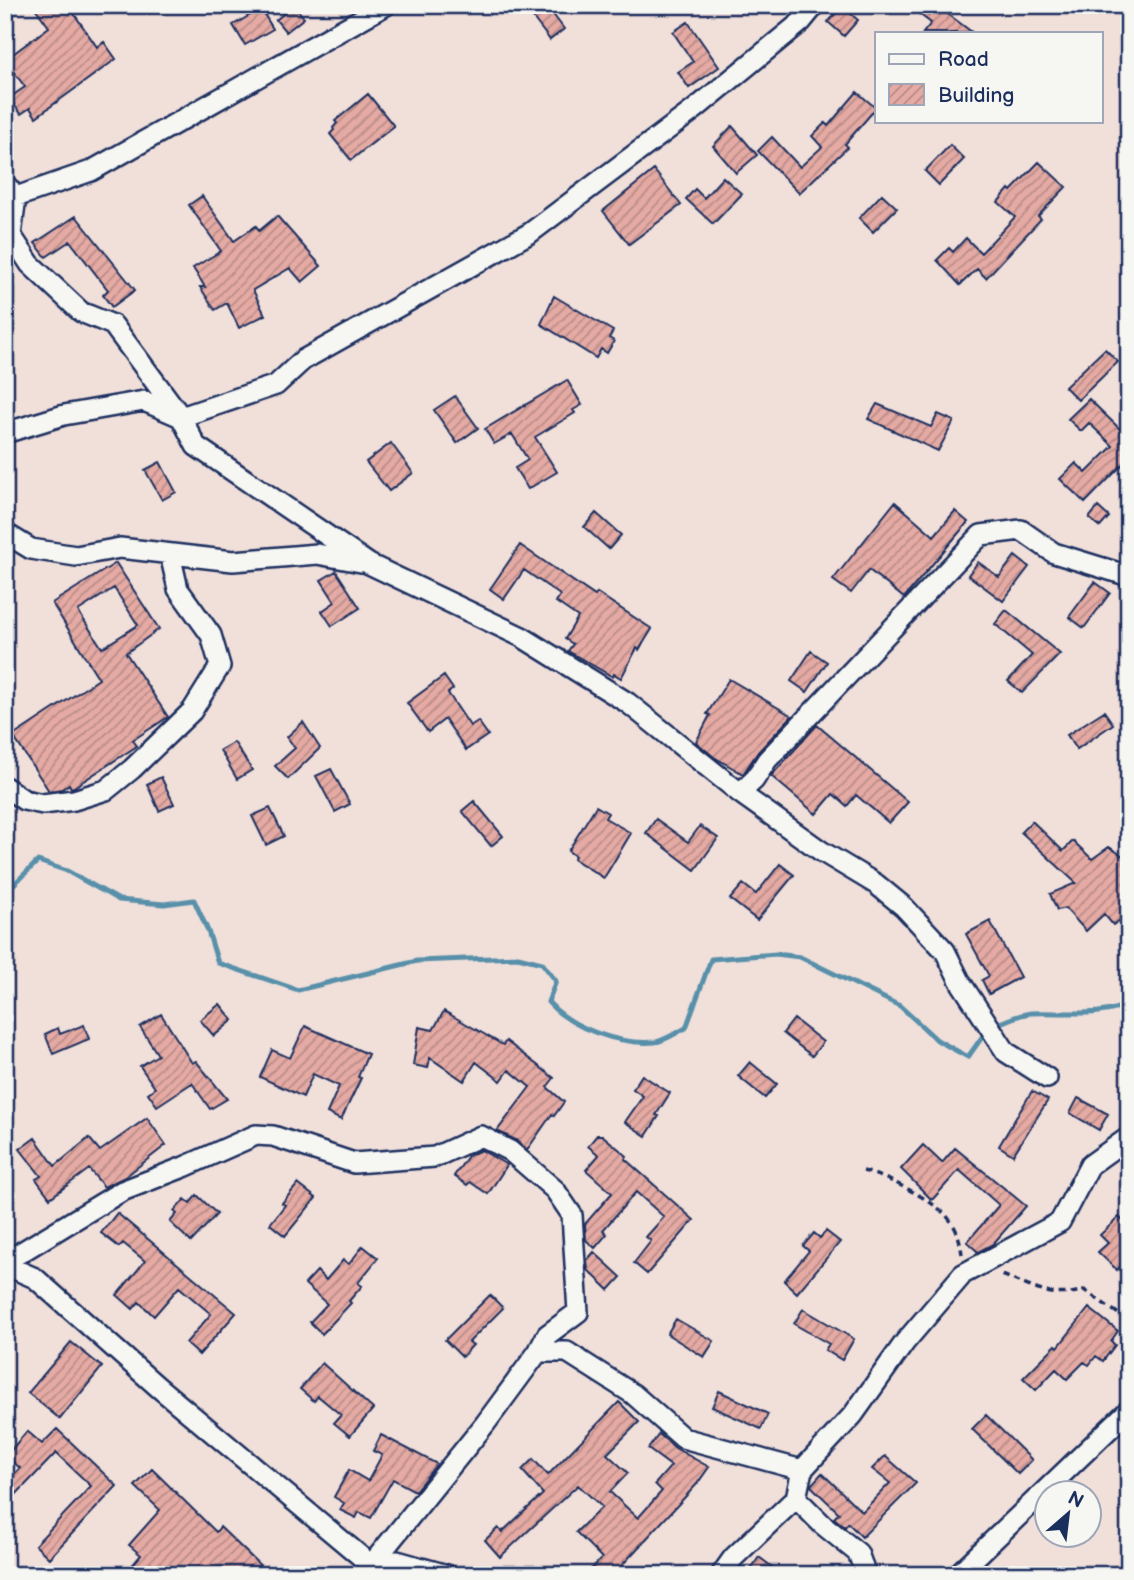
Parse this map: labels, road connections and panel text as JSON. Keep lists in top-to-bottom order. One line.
{"legend":["Road","Building"],"north":"top right"}
